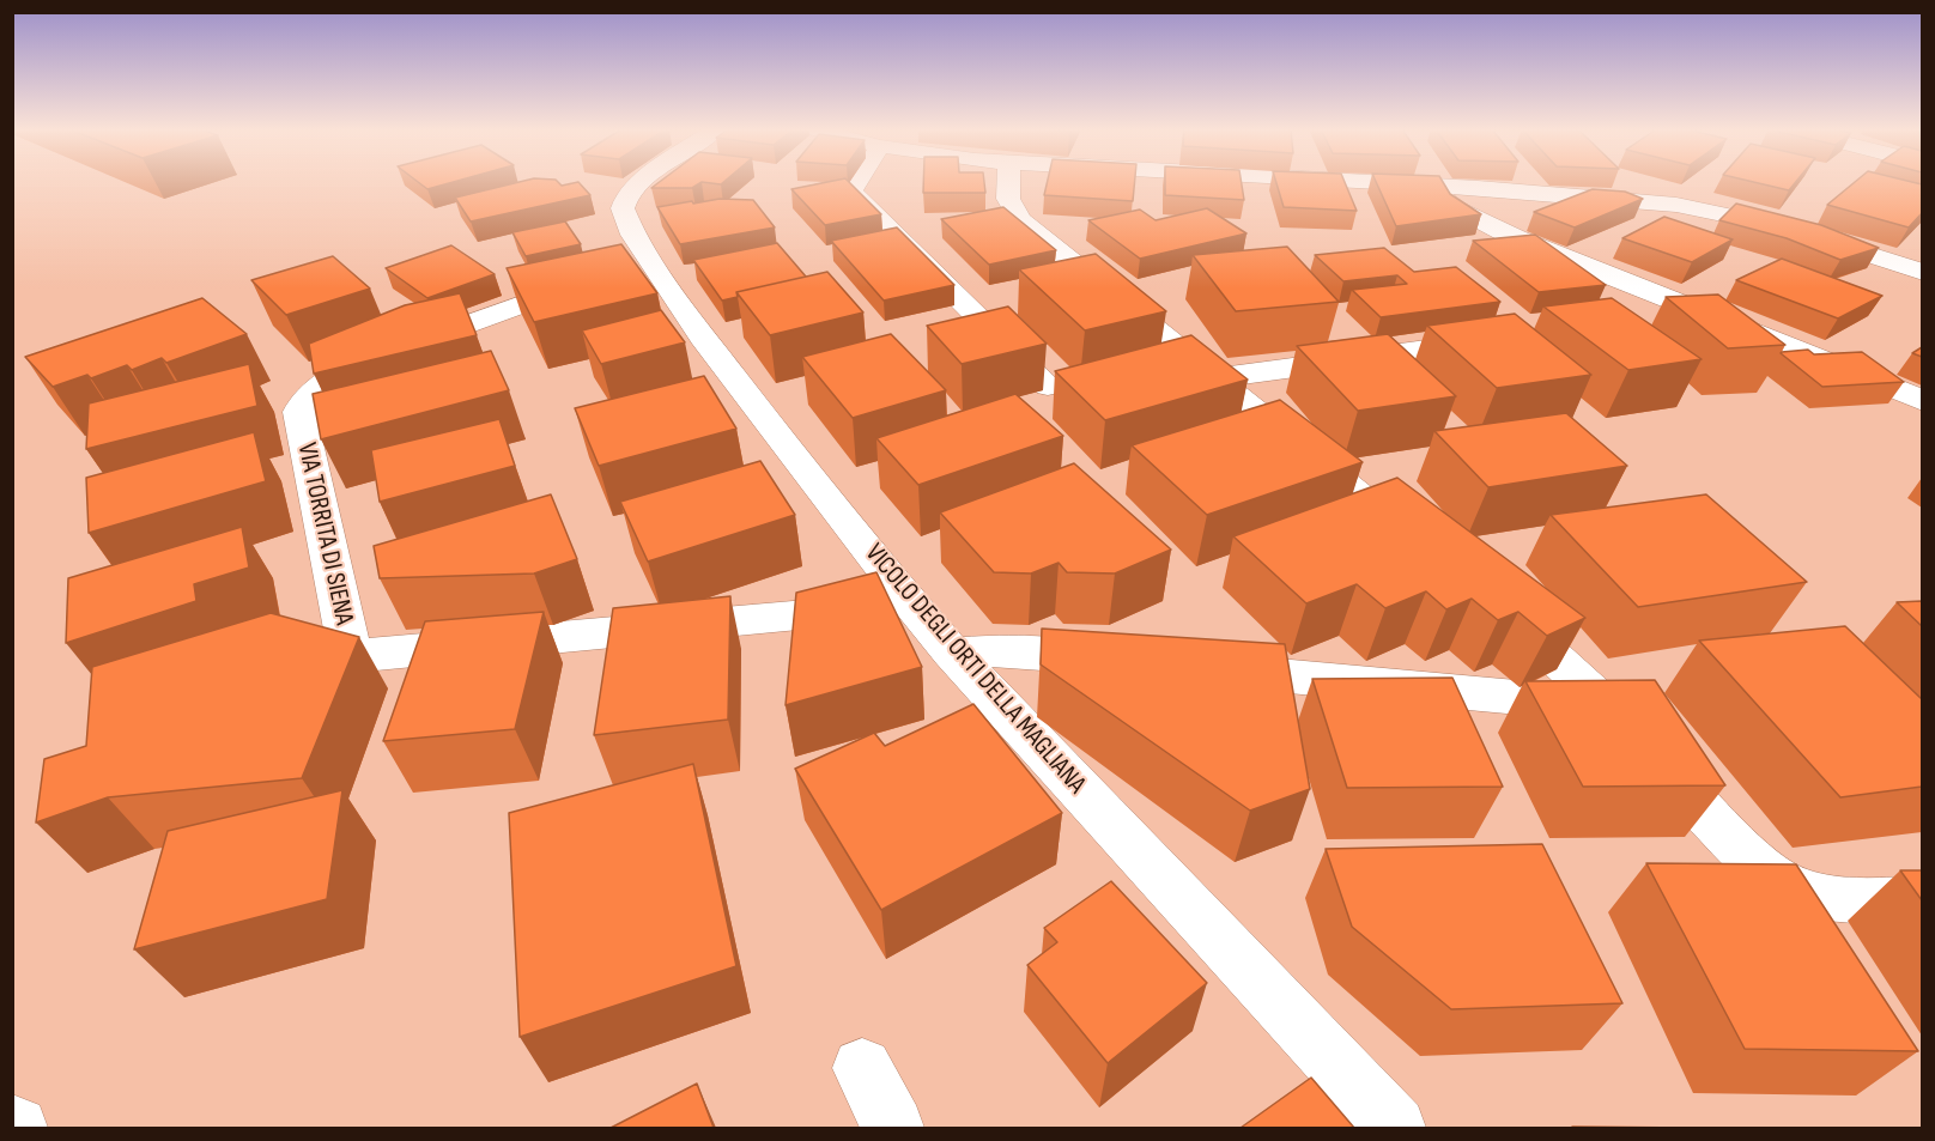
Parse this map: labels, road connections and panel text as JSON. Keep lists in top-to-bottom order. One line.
{"streets":{"street":["VIA TORRITA DI SIENA","VICOLO DEGLI ORTI DELLA MAGLIANA"]},"crossings":[["VIA TORRITA DI SIENA","VICOLO DEGLI ORTI DELLA MAGLIANA"]]}
